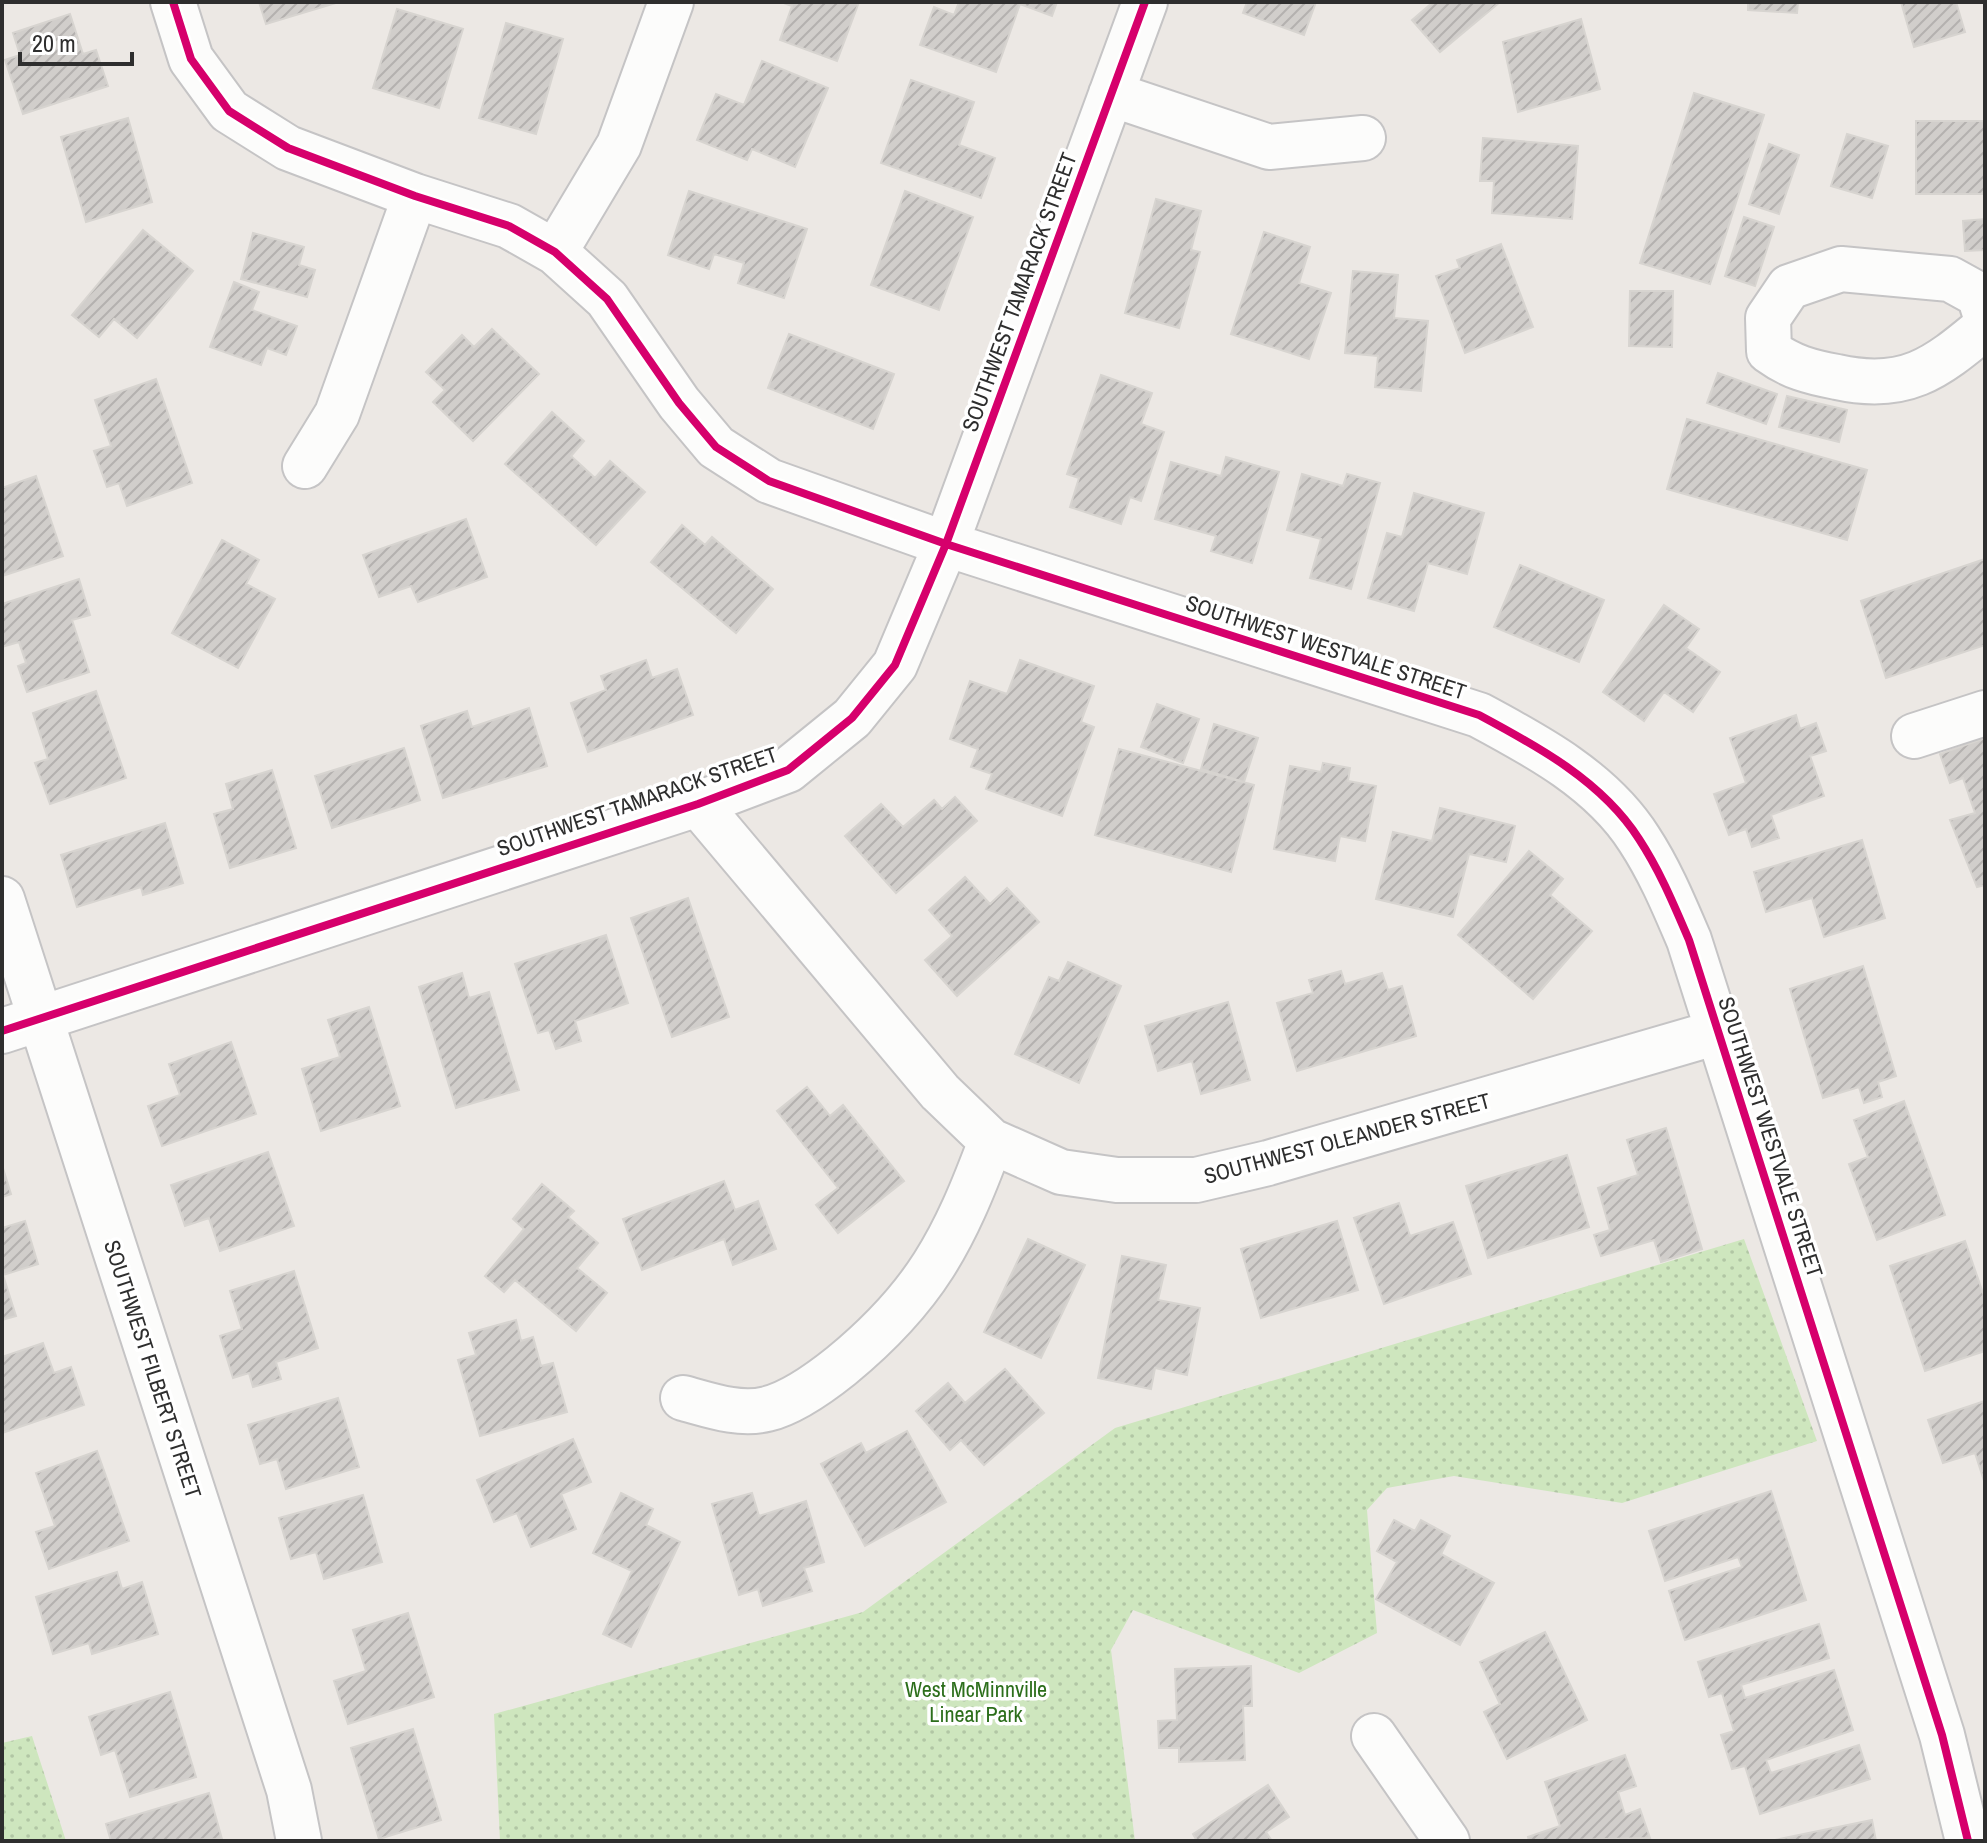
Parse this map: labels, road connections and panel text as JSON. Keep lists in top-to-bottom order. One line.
{"streets":{"street":["SOUTHWEST TAMARACK STREET","SOUTHWEST WESTVALE STREET","SOUTHWEST OLEANDER STREET","SOUTHWEST FILBERT STREET"]},"crossings":[["SOUTHWEST TAMARACK STREET","SOUTHWEST WESTVALE STREET"],["SOUTHWEST TAMARACK STREET","SOUTHWEST OLEANDER STREET"],["SOUTHWEST TAMARACK STREET","SOUTHWEST FILBERT STREET"],["SOUTHWEST WESTVALE STREET","SOUTHWEST OLEANDER STREET"]],"parks":["West McMinnville Linear Park"],"scale_bar":"20 m"}
